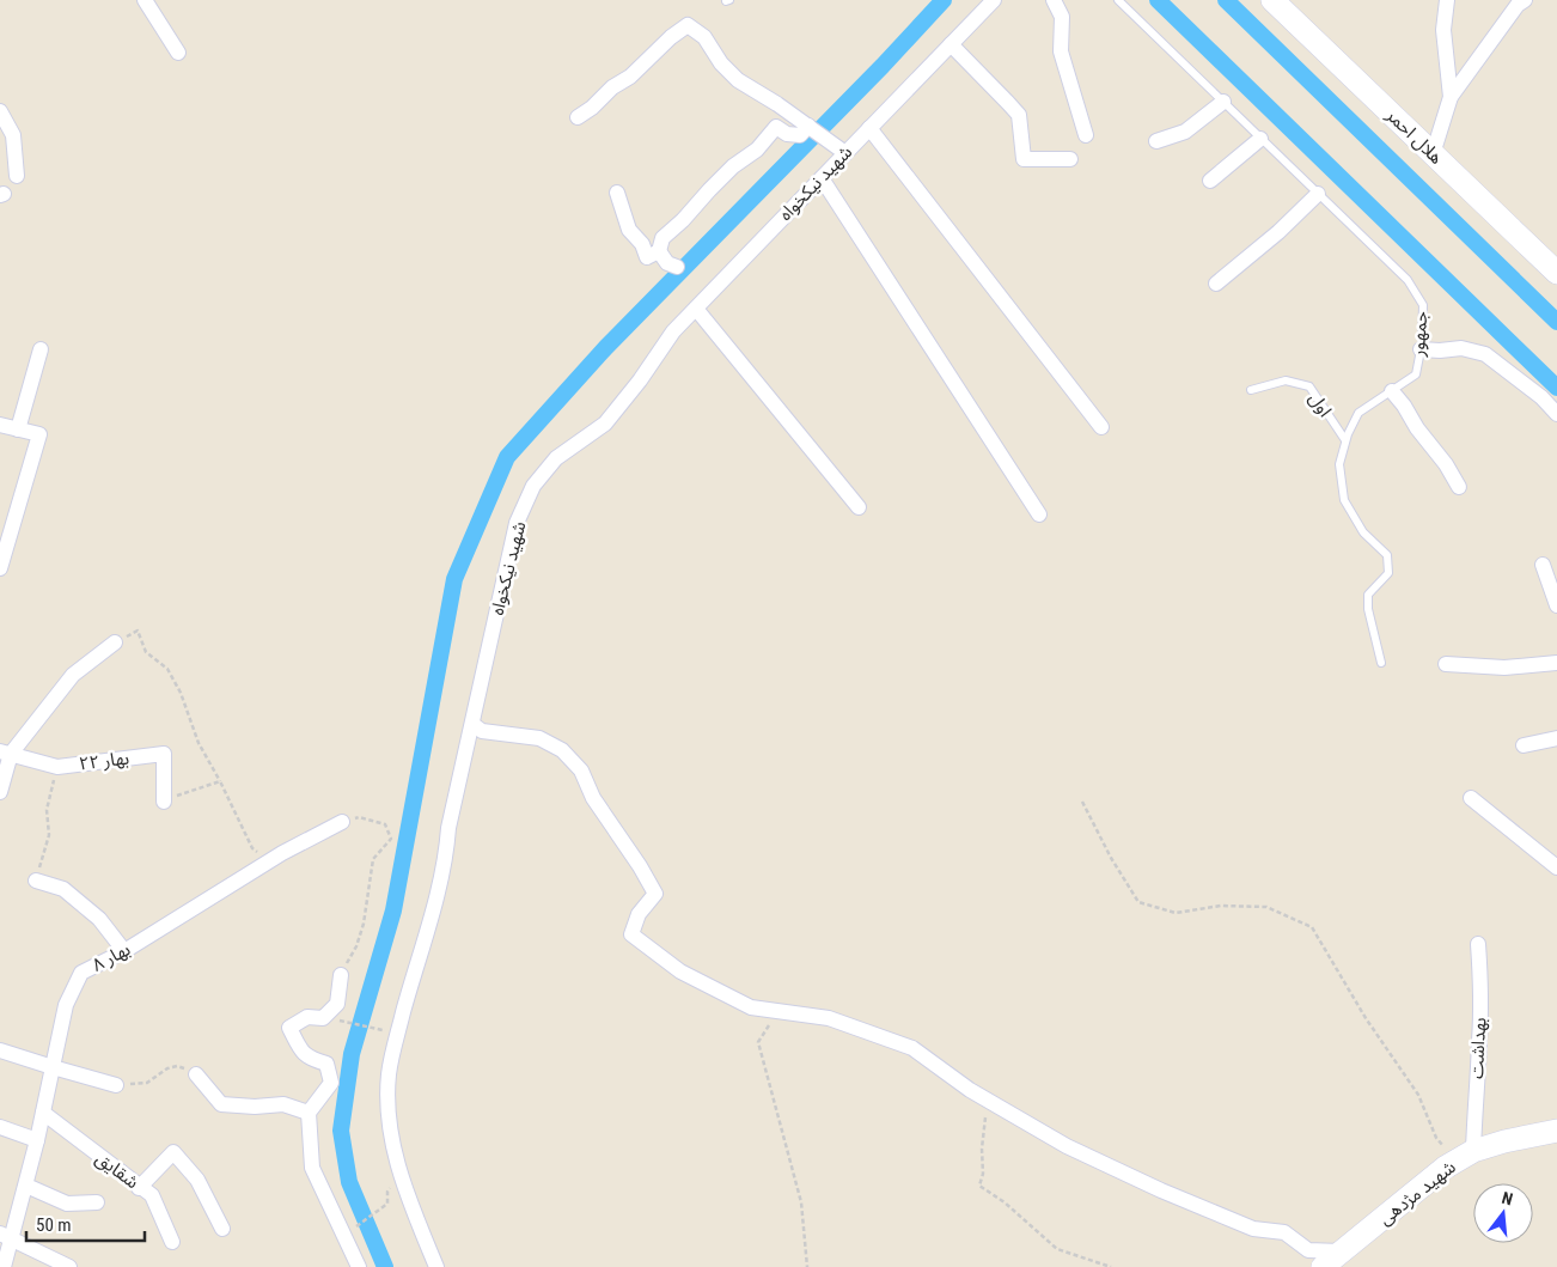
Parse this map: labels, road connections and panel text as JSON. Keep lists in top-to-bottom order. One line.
{"streets":{"main road":["هلال احمر","شهید مژدهی"],"street":["شهید نیکخواه","بهار ۲۲","بهار ۸","بهداشت","شقایق"],"lane":["جمهور","اول"]},"crossings":[["جمهور","اول"],["بهار ۸","شقایق"],["بهداشت","شهید مژدهی"]],"scale_bar":"50 m","north":"top"}
